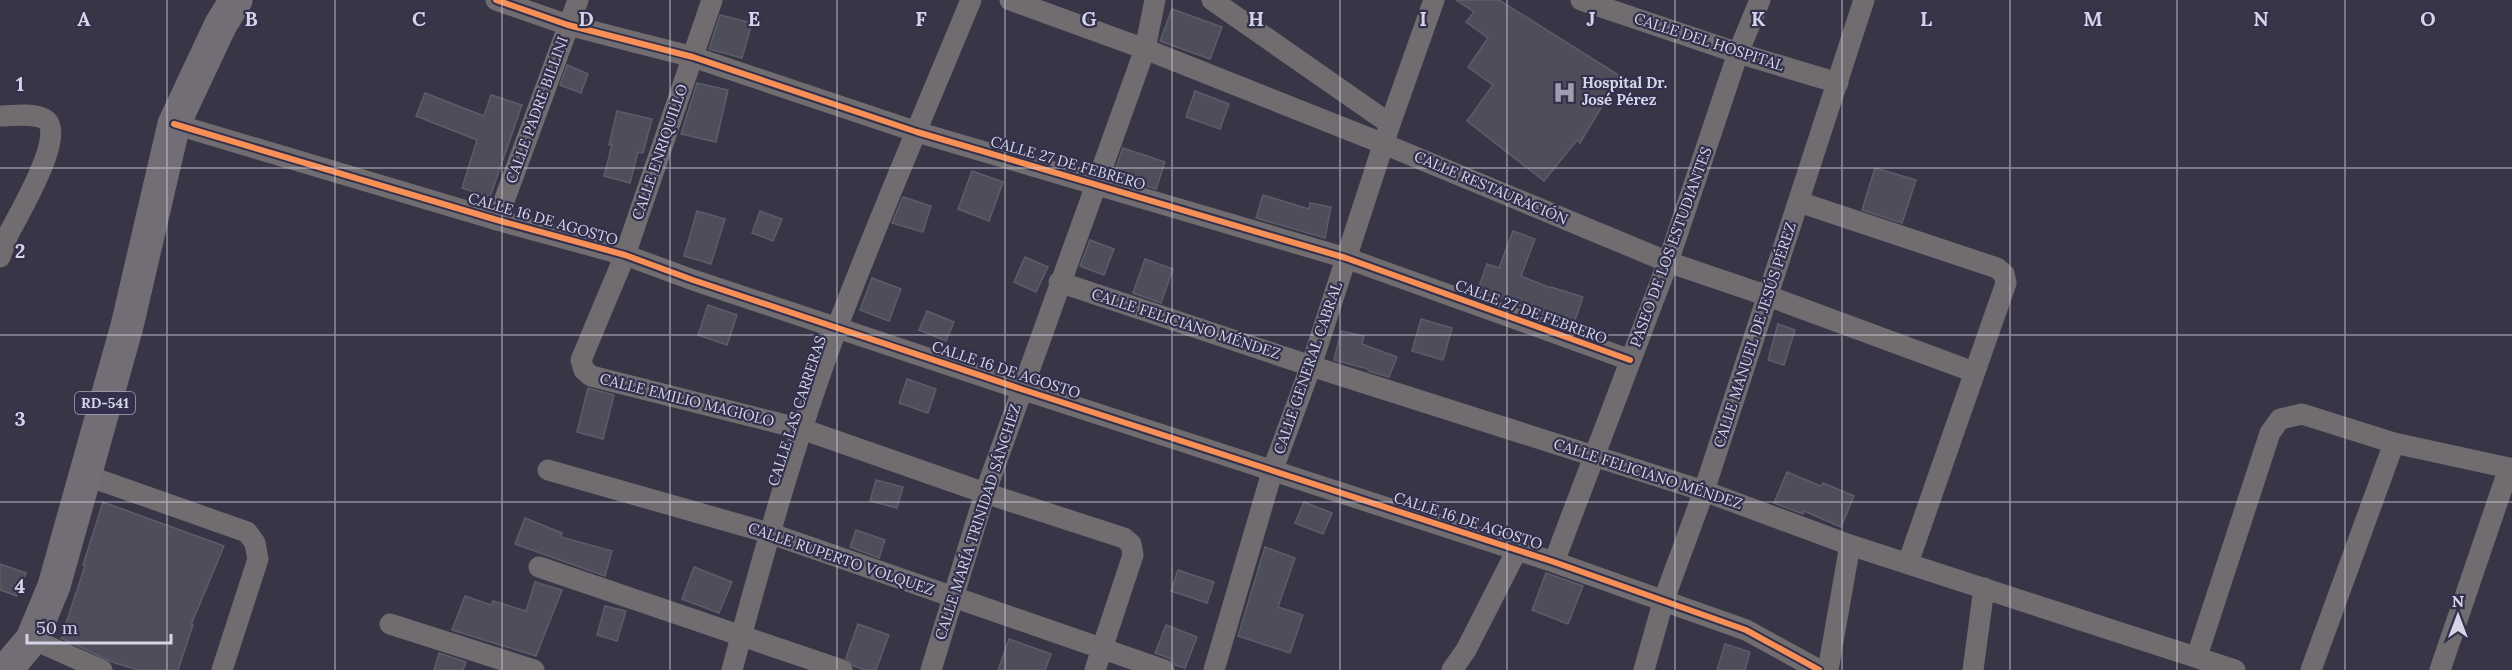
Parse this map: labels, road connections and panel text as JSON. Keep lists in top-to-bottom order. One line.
{"streets":{"main road":["RD-541"],"street":["CALLE DEL HOSPITAL","CALLE PADRE BILLINI","CALLE ENRIQUILLO","CALLE 27 DE FEBRERO","CALLE RESTAURACIÓN","CALLE 16 DE AGOSTO","PASEO DE LOS ESTUDIANTES","CALLE FELICIANO MÉNDEZ","CALLE MANUEL DE JESÚS PÉREZ","CALLE GENERAL CABRAL","CALLE EMILIO MAGIOLO","CALLE LAS CARRERAS","CALLE MARÍA TRINIDAD SÁNCHEZ","CALLE RUPERTO VOLQUEZ"]},"crossings":[["CALLE DEL HOSPITAL","PASEO DE LOS ESTUDIANTES"],["CALLE DEL HOSPITAL","CALLE MANUEL DE JESÚS PÉREZ"],["CALLE PADRE BILLINI","CALLE 27 DE FEBRERO"],["CALLE PADRE BILLINI","CALLE 16 DE AGOSTO"],["CALLE ENRIQUILLO","CALLE 27 DE FEBRERO"],["CALLE ENRIQUILLO","CALLE 16 DE AGOSTO"],["CALLE ENRIQUILLO","CALLE EMILIO MAGIOLO"],["CALLE 27 DE FEBRERO","PASEO DE LOS ESTUDIANTES"],["CALLE 27 DE FEBRERO","CALLE GENERAL CABRAL"],["CALLE 27 DE FEBRERO","CALLE LAS CARRERAS"],["CALLE 27 DE FEBRERO","CALLE MARÍA TRINIDAD SÁNCHEZ"],["CALLE RESTAURACIÓN","PASEO DE LOS ESTUDIANTES"],["CALLE RESTAURACIÓN","CALLE MANUEL DE JESÚS PÉREZ"],["CALLE RESTAURACIÓN","CALLE GENERAL CABRAL"],["CALLE RESTAURACIÓN","CALLE MARÍA TRINIDAD SÁNCHEZ"],["CALLE 16 DE AGOSTO","PASEO DE LOS ESTUDIANTES"],["CALLE 16 DE AGOSTO","CALLE MANUEL DE JESÚS PÉREZ"],["CALLE 16 DE AGOSTO","CALLE GENERAL CABRAL"],["CALLE 16 DE AGOSTO","RD-541"],["CALLE 16 DE AGOSTO","CALLE LAS CARRERAS"],["CALLE 16 DE AGOSTO","CALLE MARÍA TRINIDAD SÁNCHEZ"],["PASEO DE LOS ESTUDIANTES","CALLE FELICIANO MÉNDEZ"],["CALLE FELICIANO MÉNDEZ","CALLE MANUEL DE JESÚS PÉREZ"],["CALLE FELICIANO MÉNDEZ","CALLE GENERAL CABRAL"],["CALLE FELICIANO MÉNDEZ","CALLE MARÍA TRINIDAD SÁNCHEZ"],["CALLE EMILIO MAGIOLO","CALLE LAS CARRERAS"],["CALLE EMILIO MAGIOLO","CALLE MARÍA TRINIDAD SÁNCHEZ"],["CALLE EMILIO MAGIOLO","CALLE RUPERTO VOLQUEZ"],["CALLE LAS CARRERAS","CALLE RUPERTO VOLQUEZ"],["CALLE MARÍA TRINIDAD SÁNCHEZ","CALLE RUPERTO VOLQUEZ"]],"places":{"hospital":["Hospital Dr. José Pérez"]},"scale_bar":"50 m","north":"top","grid":{"columns":["A","B","C","D","E","F","G","H","I","J","K","L","M","N","O"],"rows":["1","2","3","4"]}}
